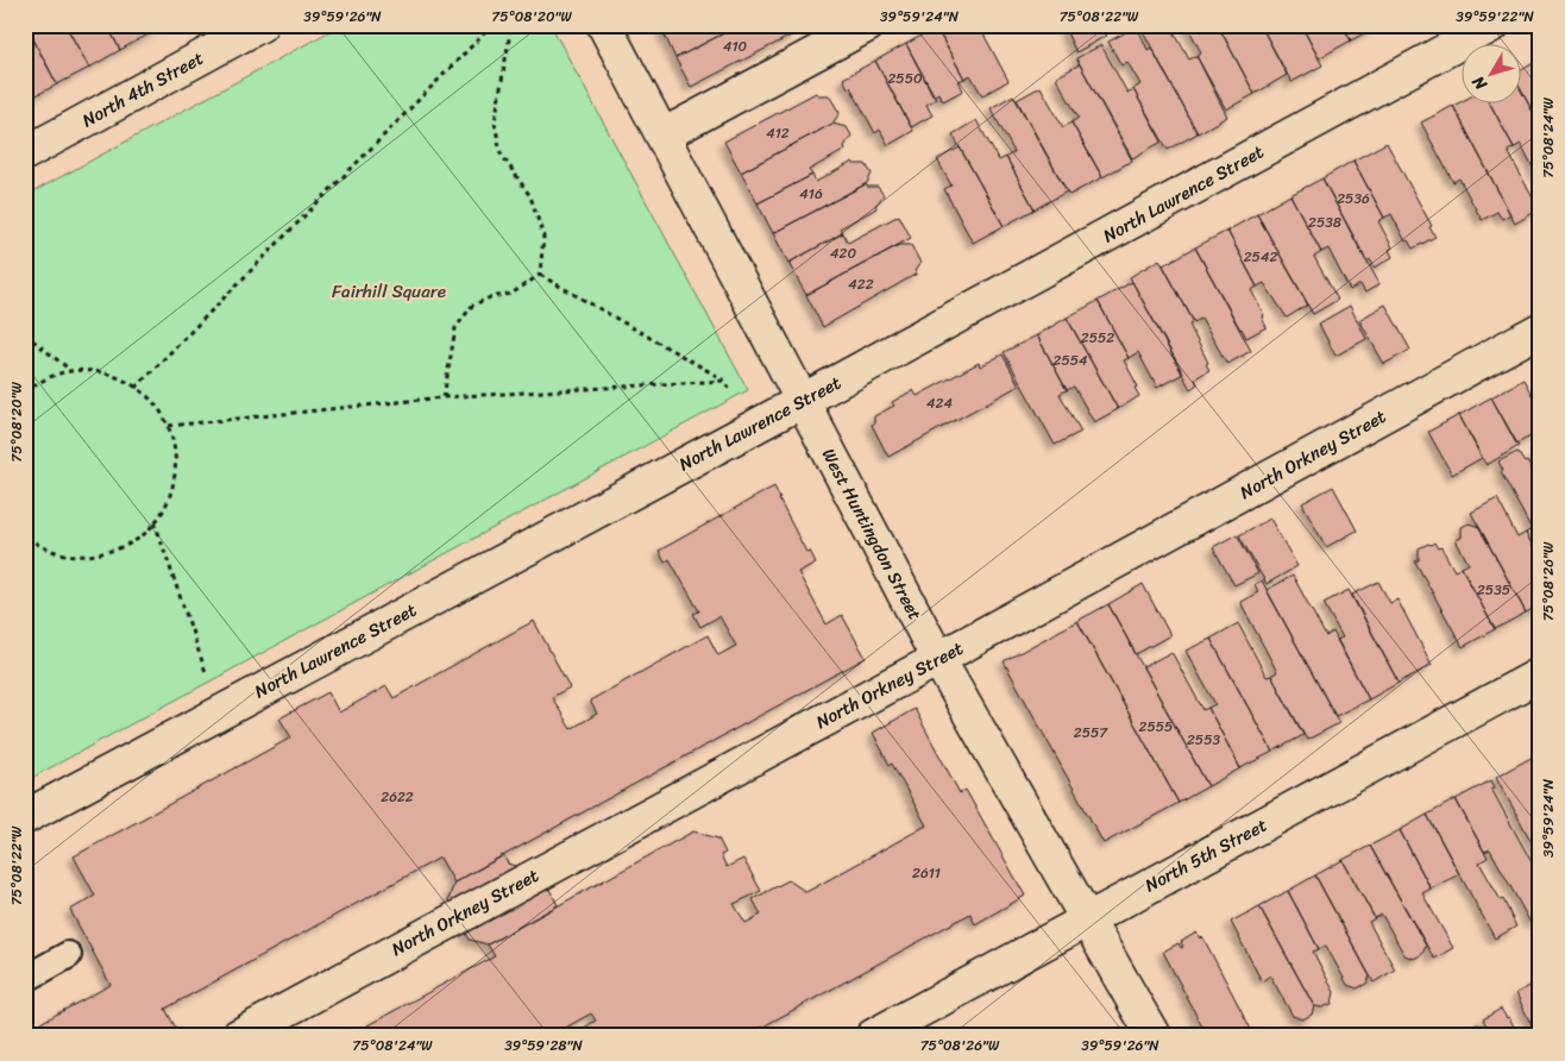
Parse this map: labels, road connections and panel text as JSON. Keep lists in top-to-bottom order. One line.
{"streets":{"street":["North 4th Street","North Lawrence Street","North Orkney Street","West Huntingdon Street","North 5th Street"]},"crossings":[["North Lawrence Street","West Huntingdon Street"],["North Orkney Street","West Huntingdon Street"],["West Huntingdon Street","North 5th Street"]],"parks":["Fairhill Square"],"house_numbers":["410","2550","412","416","2536","2538","420","2542","422","2552","2554","424","2535","2555","2557","2553","2622","2611"],"north":"bottom left","coordinates":["39°59'26\"N","75°08'20\"W","39°59'24\"N","75°08'22\"W","39°59'22\"N","75°08'24\"W","75°08'26\"W","39°59'28\"N"]}
